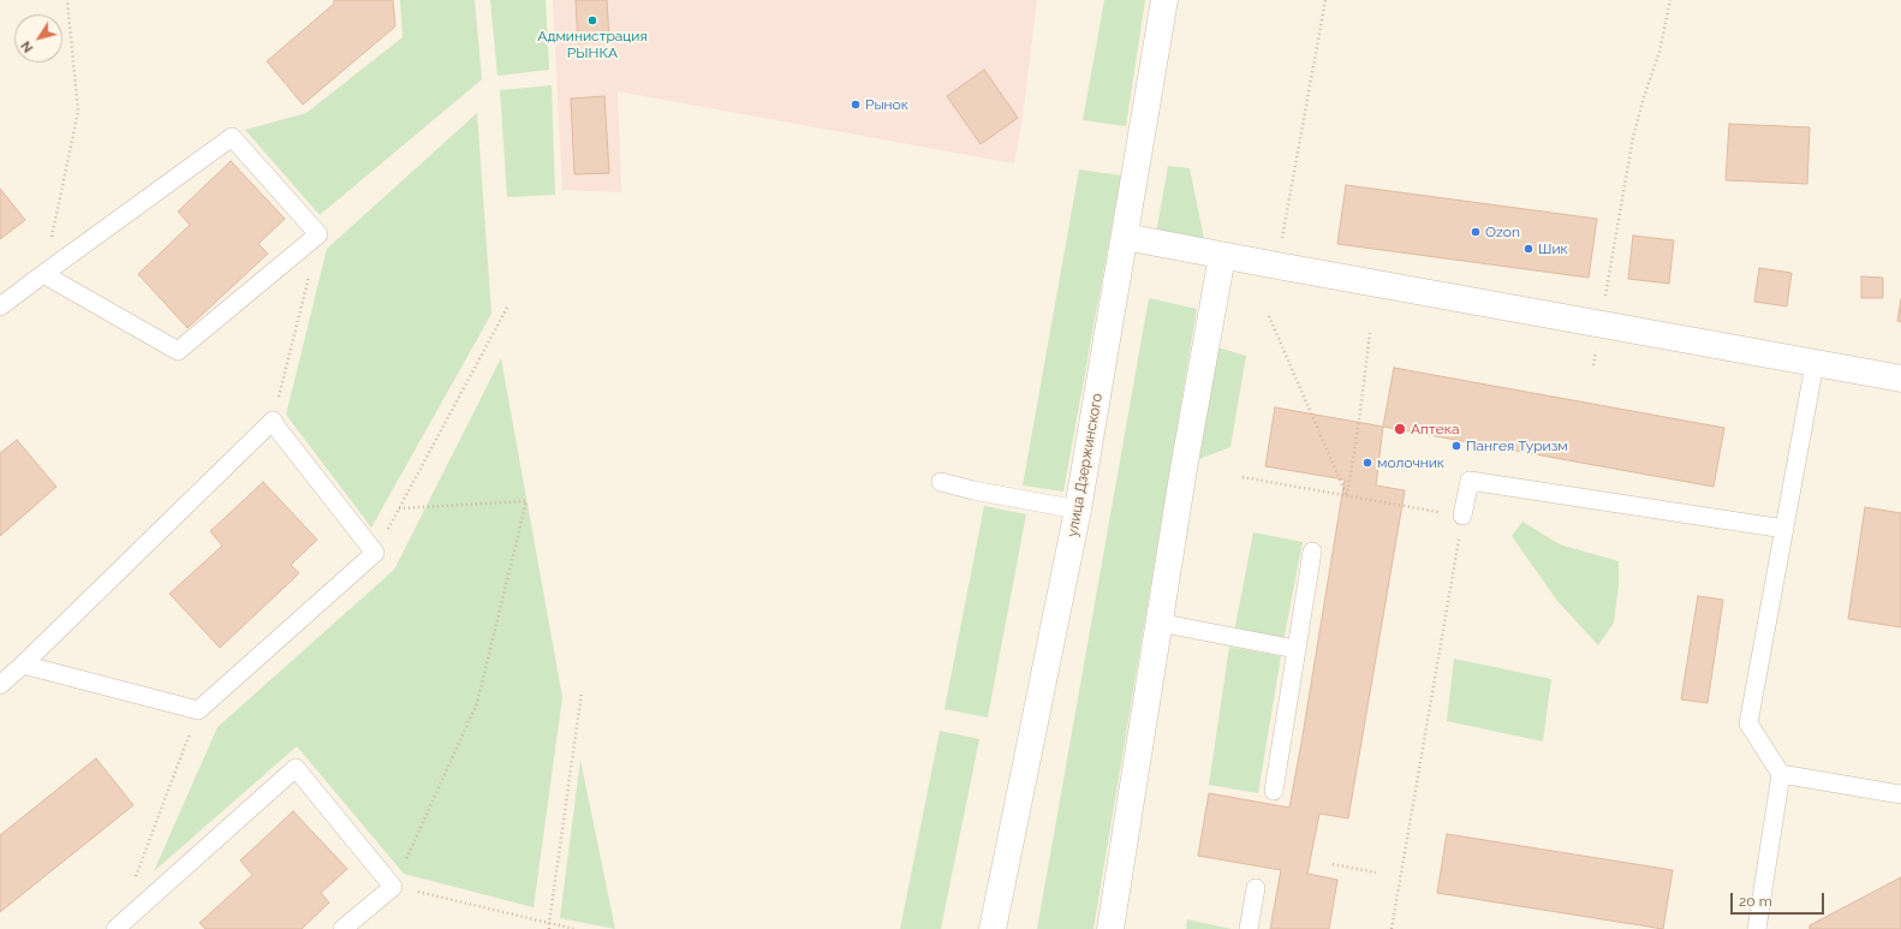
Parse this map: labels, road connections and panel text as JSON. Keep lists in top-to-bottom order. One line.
{"streets":{"street":["улица Дзержинского"]},"places":["Администрация РЫНКА","Рынок","Ozon","Шик","Аптека","Пангея Туризм","молочник"],"scale_bar":"20 m","north":"bottom left"}
